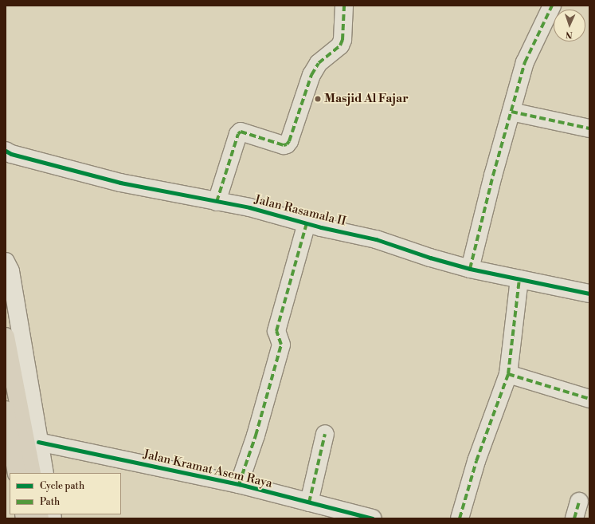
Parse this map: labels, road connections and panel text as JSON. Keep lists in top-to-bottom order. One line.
{"streets":{"street":["Jalan Rasamala II","Jalan Kramat Asem Raya"]},"places":["Masjid Al Fajar"],"legend":["Cycle path","Path"],"north":"bottom"}
